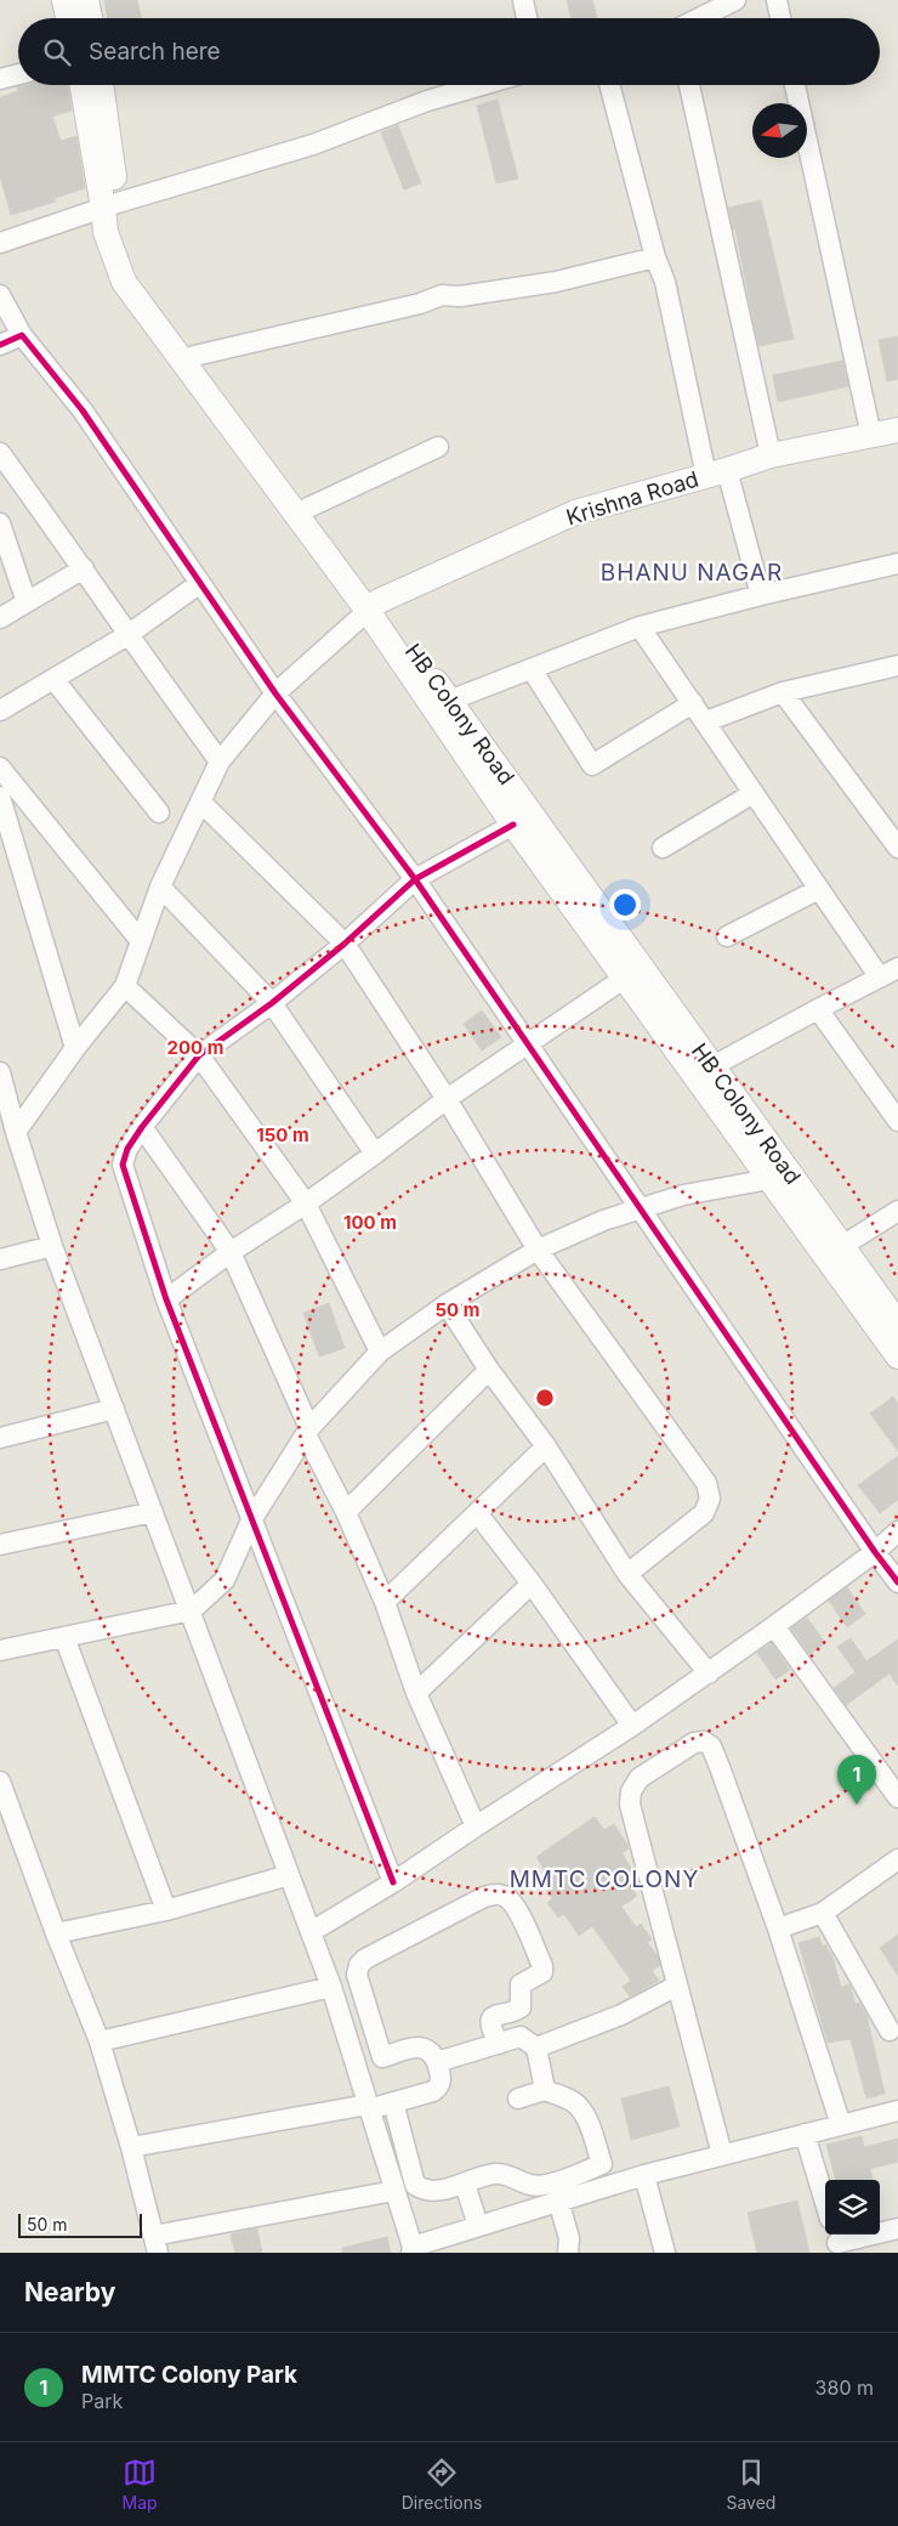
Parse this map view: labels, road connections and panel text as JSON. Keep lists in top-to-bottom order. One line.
{"streets":{"street":["Krishna Road","HB Colony Road"]},"crossings":[["Krishna Road","HB Colony Road"]],"districts":["BHANU NAGAR","MMTC COLONY"],"scale_bar":"50 m","north":"left","page":{"search":"Search here","pins":"1","scale":"50 m","heading":"Nearby","list":[{"mark":"1","name":"MMTC Colony Park","note":"Park","value":"380 m"}],"nav":["Map","Directions","Saved"]},"rings":["200 m","150 m","100 m","50 m"]}
